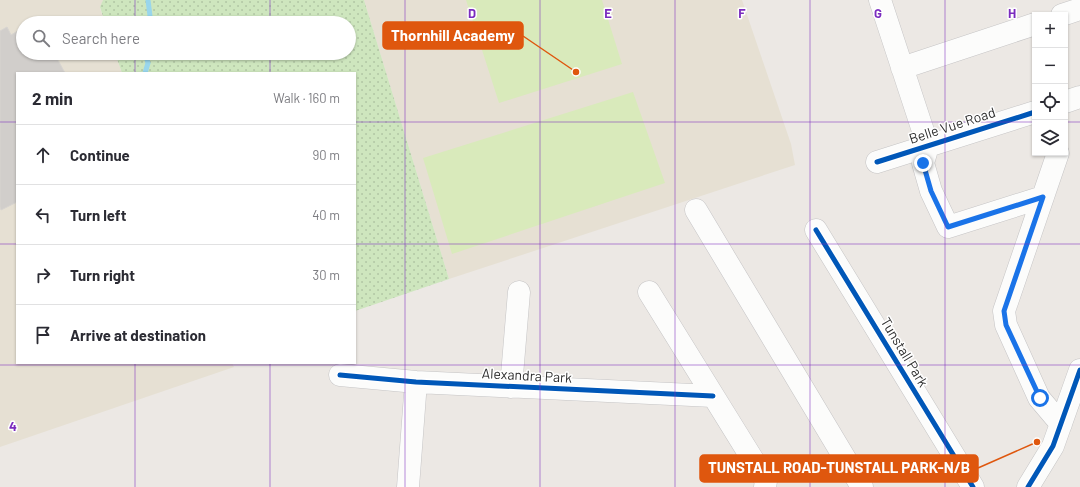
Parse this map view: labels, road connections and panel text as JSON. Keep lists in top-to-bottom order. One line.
{"streets":{"street":["Belle Vue Road","Tunstall Park","Alexandra Park"]},"places":["Thornhill Academy","TUNSTALL ROAD-TUNSTALL PARK-N/B"],"page":{"map_buttons":["+","−"],"search":"Search here","heading":["2 min","Walk · 160 m"],"list":[["Continue","90 m"],["Turn left","40 m"],["Turn right","30 m"],"Arrive at destination"]},"grid":{"columns":["D","E","F","G","H"],"rows":["4"]}}
